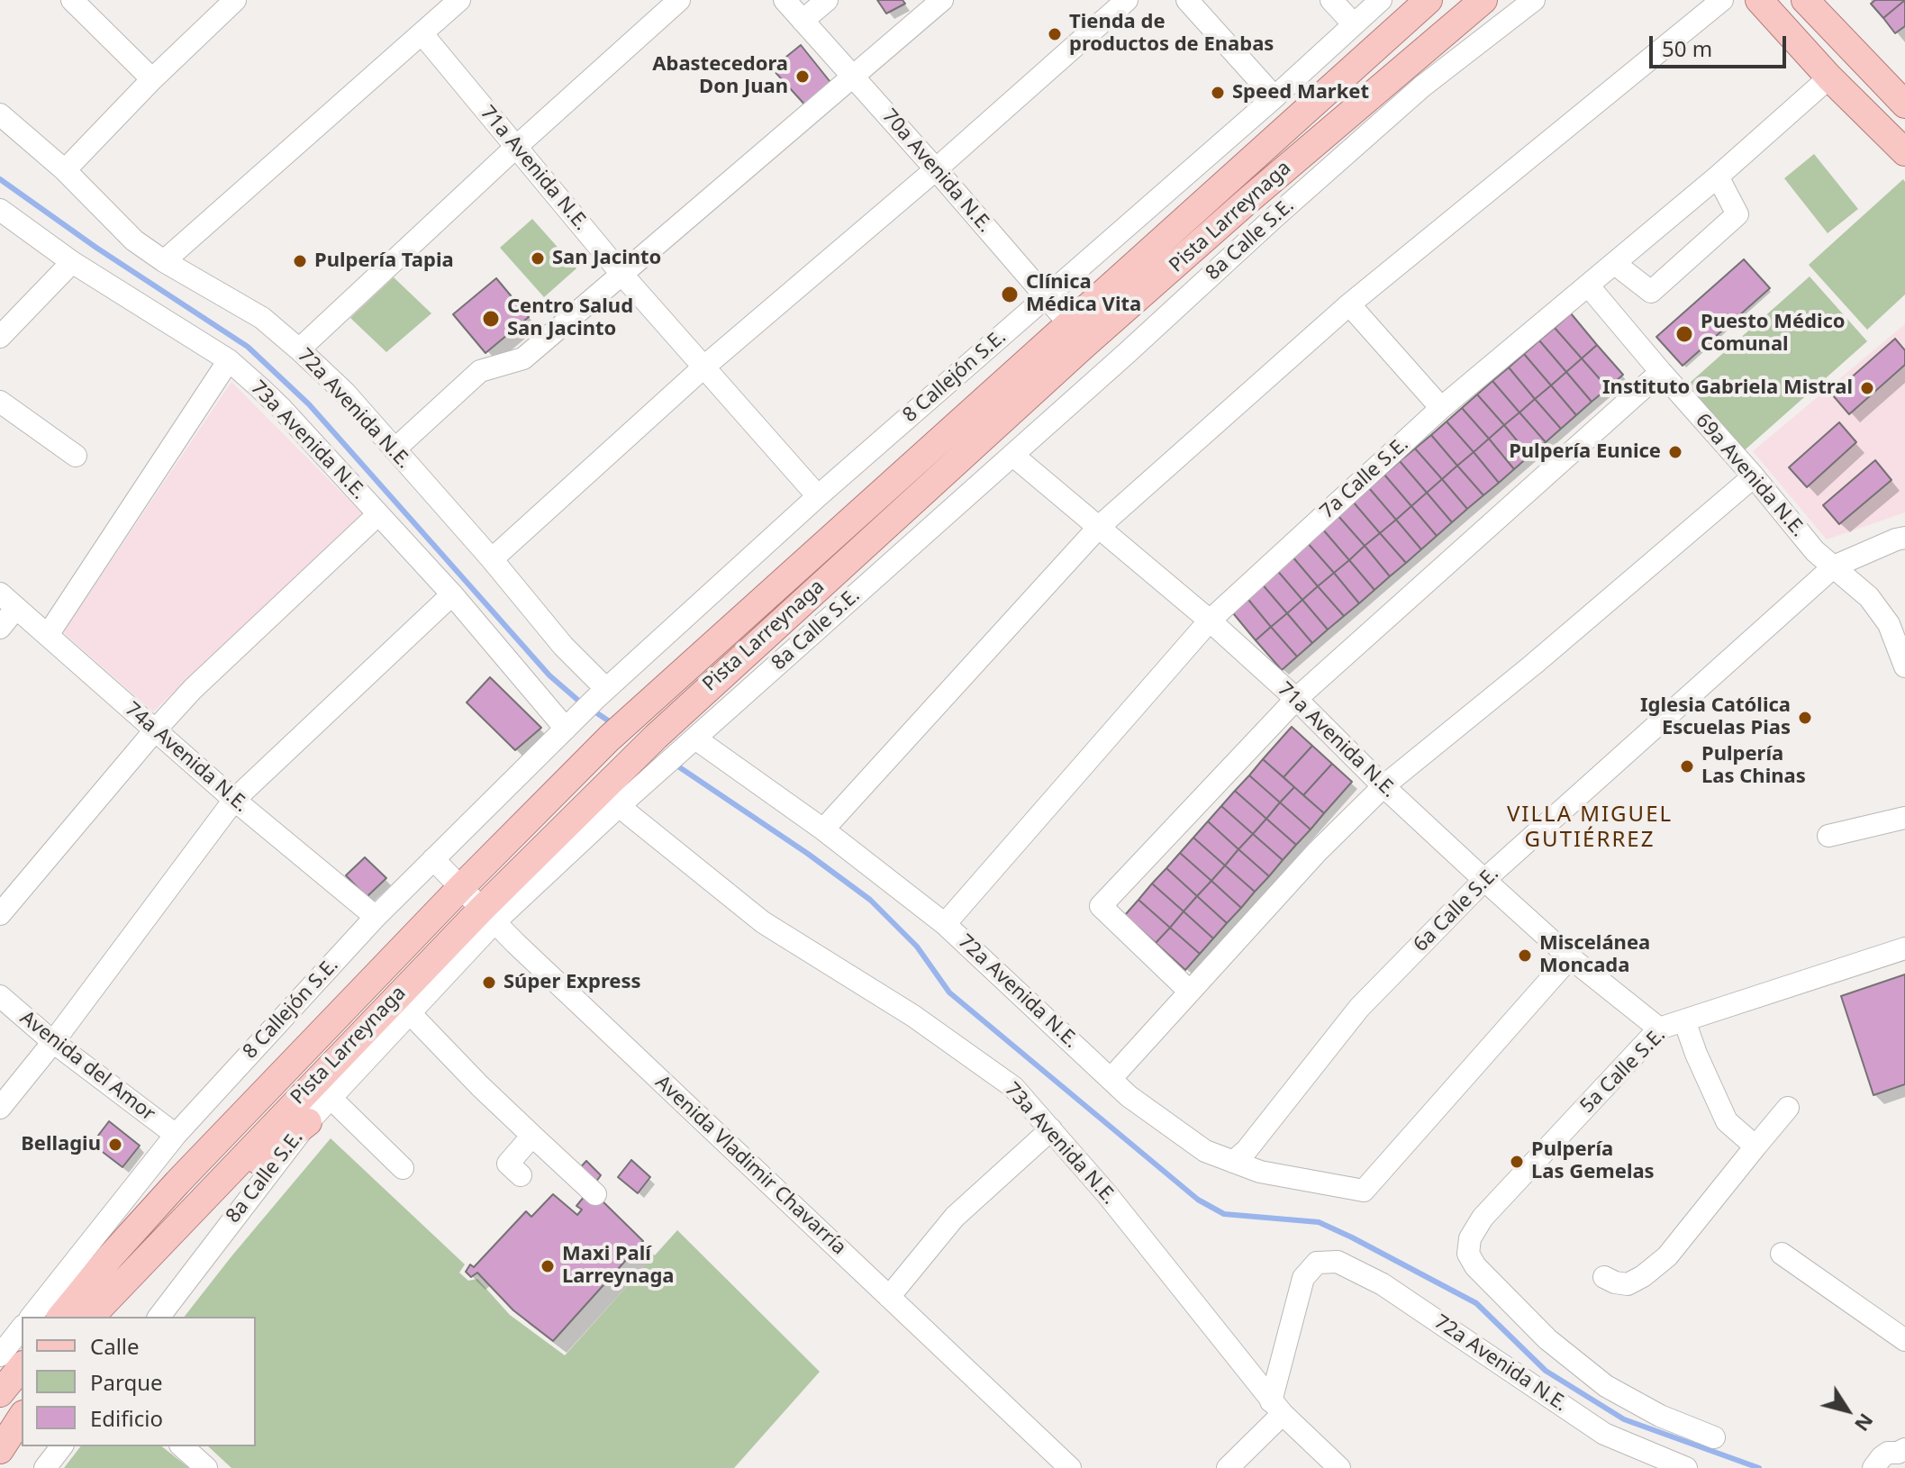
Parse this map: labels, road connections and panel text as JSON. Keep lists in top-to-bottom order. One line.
{"streets":{"main road":["Pista Larreynaga"],"street":["71a Avenida N.E.","70a Avenida N.E.","8a Calle S.E.","8 Callejón S.E.","72a Avenida N.E.","73a Avenida N.E.","69a Avenida N.E.","7a Calle S.E.","74a Avenida N.E.","6a Calle S.E.","Avenida del Amor","5a Calle S.E.","Avenida Vladimir Chavarría"]},"crossings":[["71a Avenida N.E.","8a Calle S.E."],["71a Avenida N.E.","8 Callejón S.E."],["71a Avenida N.E.","72a Avenida N.E."],["71a Avenida N.E.","7a Calle S.E."],["71a Avenida N.E.","6a Calle S.E."],["71a Avenida N.E.","5a Calle S.E."],["70a Avenida N.E.","Pista Larreynaga"],["70a Avenida N.E.","8 Callejón S.E."],["Pista Larreynaga","8a Calle S.E."],["Pista Larreynaga","Avenida Vladimir Chavarría"],["8a Calle S.E.","72a Avenida N.E."],["8a Calle S.E.","73a Avenida N.E."],["8a Calle S.E.","Avenida Vladimir Chavarría"],["8 Callejón S.E.","72a Avenida N.E."],["8 Callejón S.E.","73a Avenida N.E."],["8 Callejón S.E.","74a Avenida N.E."],["8 Callejón S.E.","Avenida del Amor"],["8 Callejón S.E.","Avenida Vladimir Chavarría"],["72a Avenida N.E.","73a Avenida N.E."],["72a Avenida N.E.","7a Calle S.E."],["72a Avenida N.E.","6a Calle S.E."],["69a Avenida N.E.","7a Calle S.E."],["69a Avenida N.E.","6a Calle S.E."]],"districts":["VILLA MIGUEL GUTIÉRREZ"],"places":["Tienda de productos de Enabas","Abastecedora Don Juan","Speed Market","San Jacinto","Pulpería Tapia","Clínica Médica Vita","Centro Salud San Jacinto","Puesto Médico Comunal","Instituto Gabriela Mistral","Pulpería Eunice","Iglesia Católica Escuelas Pias","Pulpería Las Chinas","Miscelánea Moncada","Súper Express","Bellagiu","Pulpería Las Gemelas","Maxi Palí Larreynaga"],"legend":["Calle","Parque","Edificio"],"scale_bar":"50 m","north":"bottom right"}
